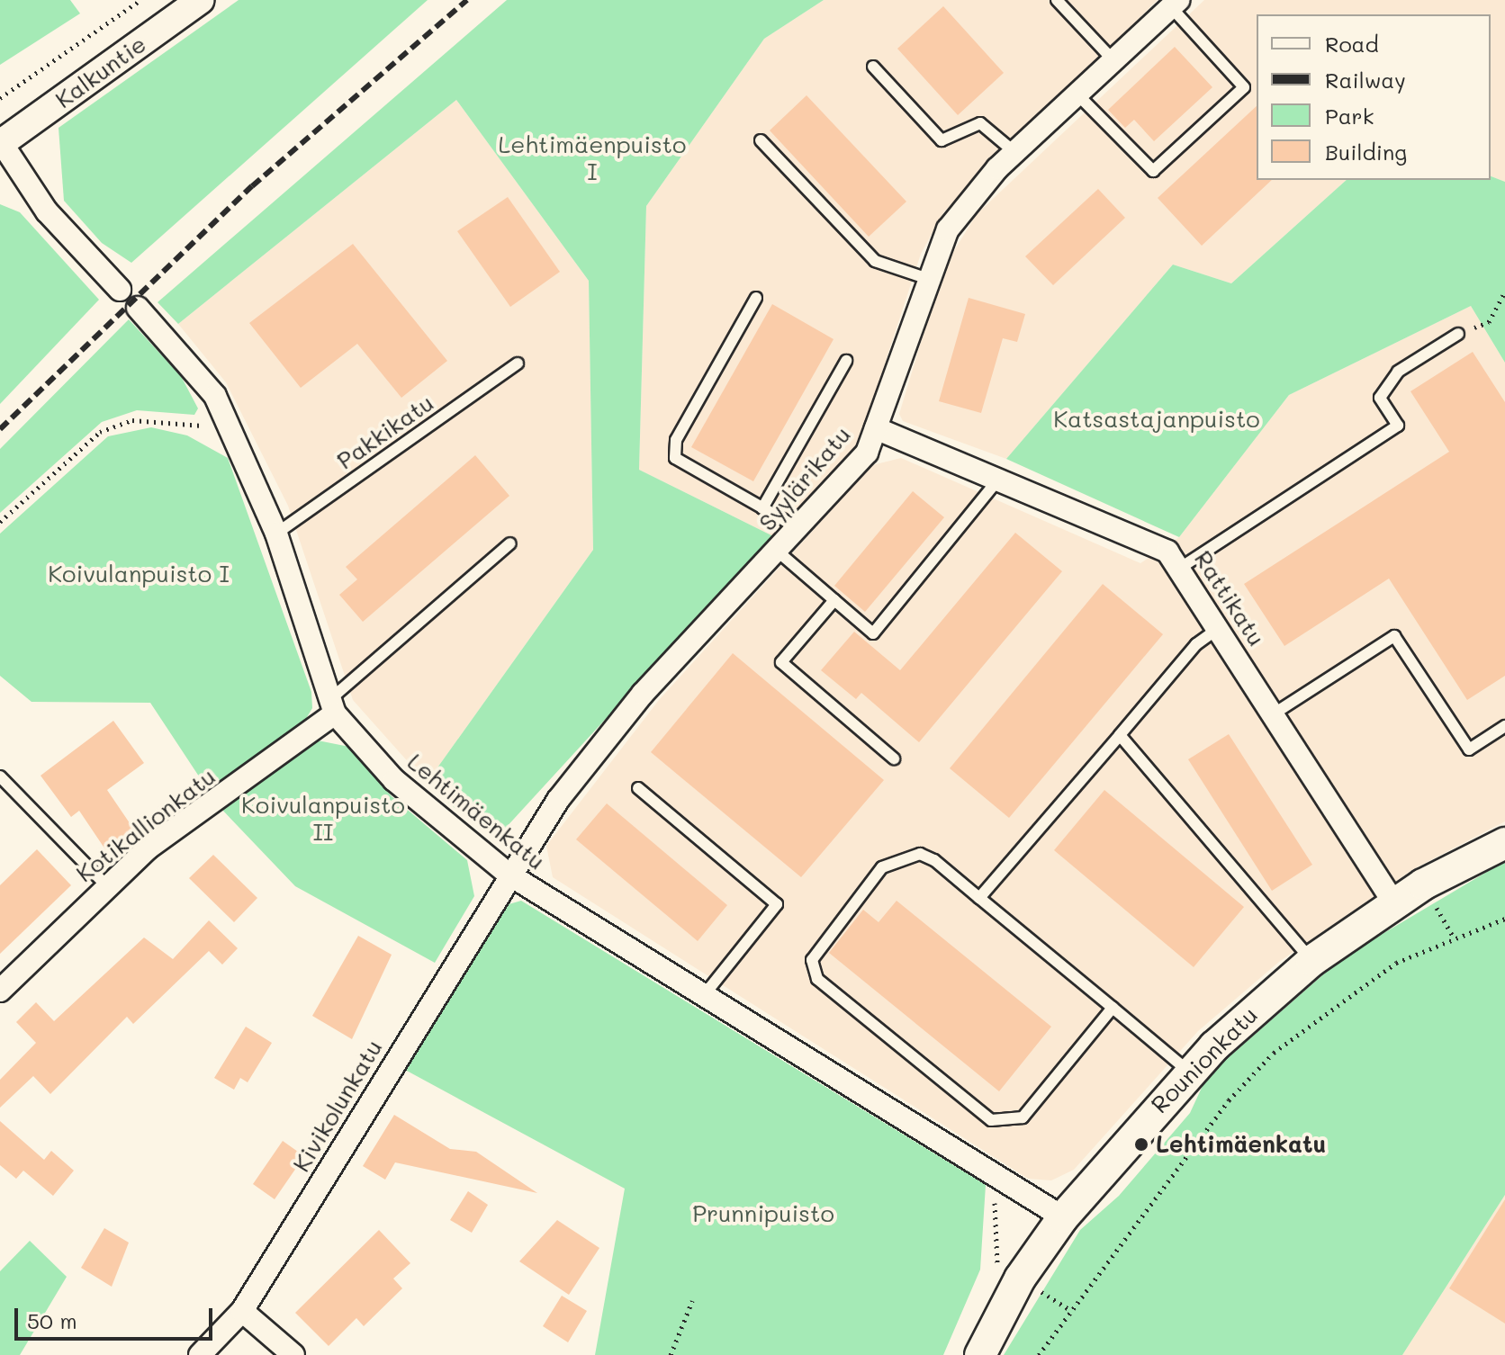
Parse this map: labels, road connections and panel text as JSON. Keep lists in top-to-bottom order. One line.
{"streets":{"main road":["Rounionkatu"],"street":["Kalkuntie","Syylärikatu","Rattikatu","Lehtimäenkatu","Kotikallionkatu","Kivikolunkatu"],"lane":["Pakkikatu"]},"crossings":[["Pakkikatu","Lehtimäenkatu"],["Syylärikatu","Rattikatu"],["Syylärikatu","Lehtimäenkatu"],["Syylärikatu","Kivikolunkatu"],["Rattikatu","Rounionkatu"],["Lehtimäenkatu","Kotikallionkatu"],["Lehtimäenkatu","Rounionkatu"],["Lehtimäenkatu","Kivikolunkatu"]],"parks":["Lehtimäenpuisto I","Katsastajanpuisto","Koivulanpuisto I","Koivulanpuisto II","Prunnipuisto"],"places":["Lehtimäenkatu"],"legend":["Road","Railway","Park","Building"],"scale_bar":"50 m"}
